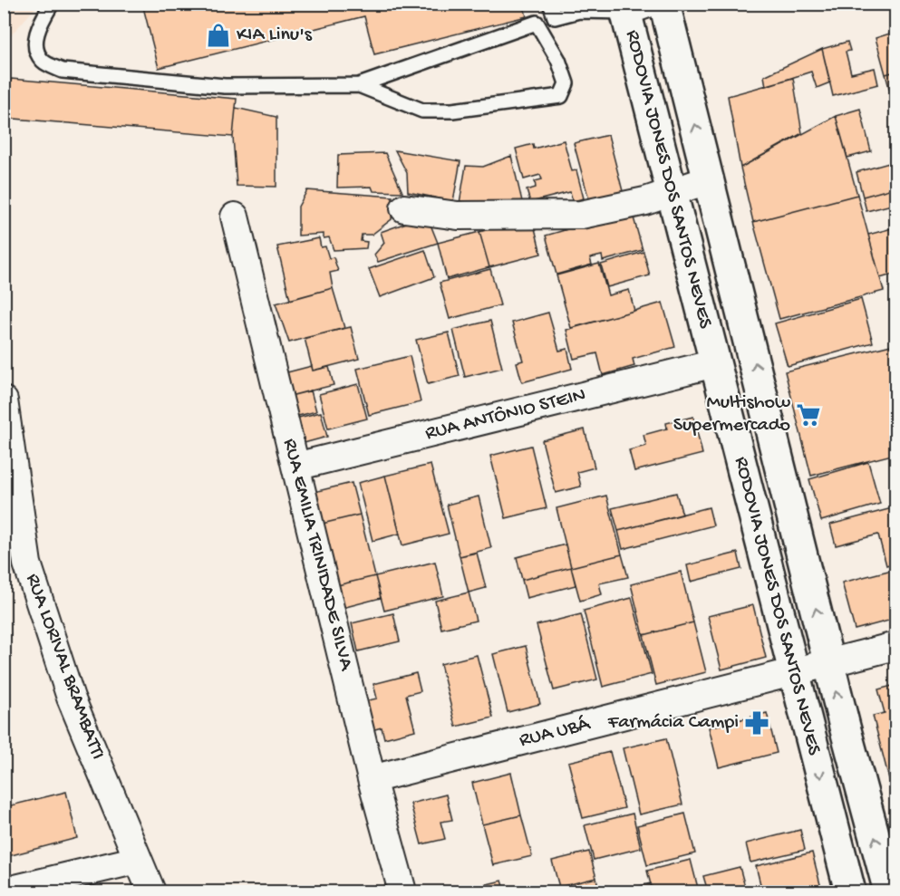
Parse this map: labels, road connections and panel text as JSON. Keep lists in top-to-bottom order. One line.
{"streets":{"main road":["RODOVIA JONES DOS SANTOS NEVES"],"street":["RUA ANTÔNIO STEIN","RUA EMILIA TRINIDADE SILVA","RUA LORIVAL BRAMBATTI","RUA UBÁ"]},"crossings":[["RODOVIA JONES DOS SANTOS NEVES","RUA ANTÔNIO STEIN"],["RODOVIA JONES DOS SANTOS NEVES","RUA UBÁ"],["RUA ANTÔNIO STEIN","RUA EMILIA TRINIDADE SILVA"],["RUA EMILIA TRINIDADE SILVA","RUA UBÁ"]],"places":{"shop":["KIA Linu's"],"supermarket":["Multishow Supermercado"],"pharmacy":["Farmácia Campi"]}}
